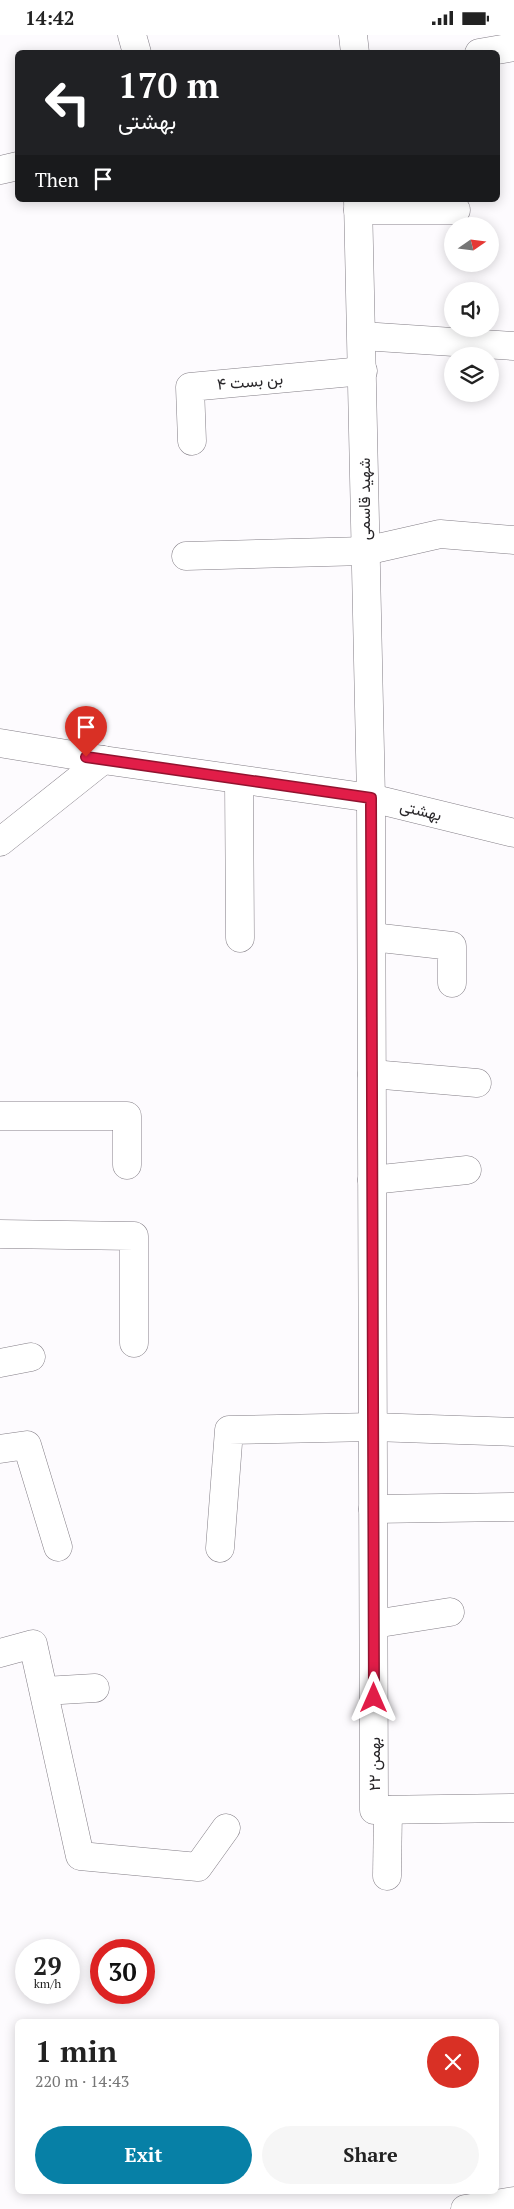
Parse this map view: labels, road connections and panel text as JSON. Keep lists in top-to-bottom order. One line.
{"streets":{"street":["بن بست ۴","شهید قاسمی","بهشتی","۲۲ بهمن"]},"crossings":[["بن بست ۴","شهید قاسمی"],["شهید قاسمی","بهشتی"],["شهید قاسمی","۲۲ بهمن"],["بهشتی","۲۲ بهمن"]],"north":"right","page":{"status":"14:42","turn":["170 m","بهشتی"],"then":"Then","speed":"29 km/h","limit":"30","heading":["1 min","220 m · 14:43"],"buttons":["Exit","Share"]}}
